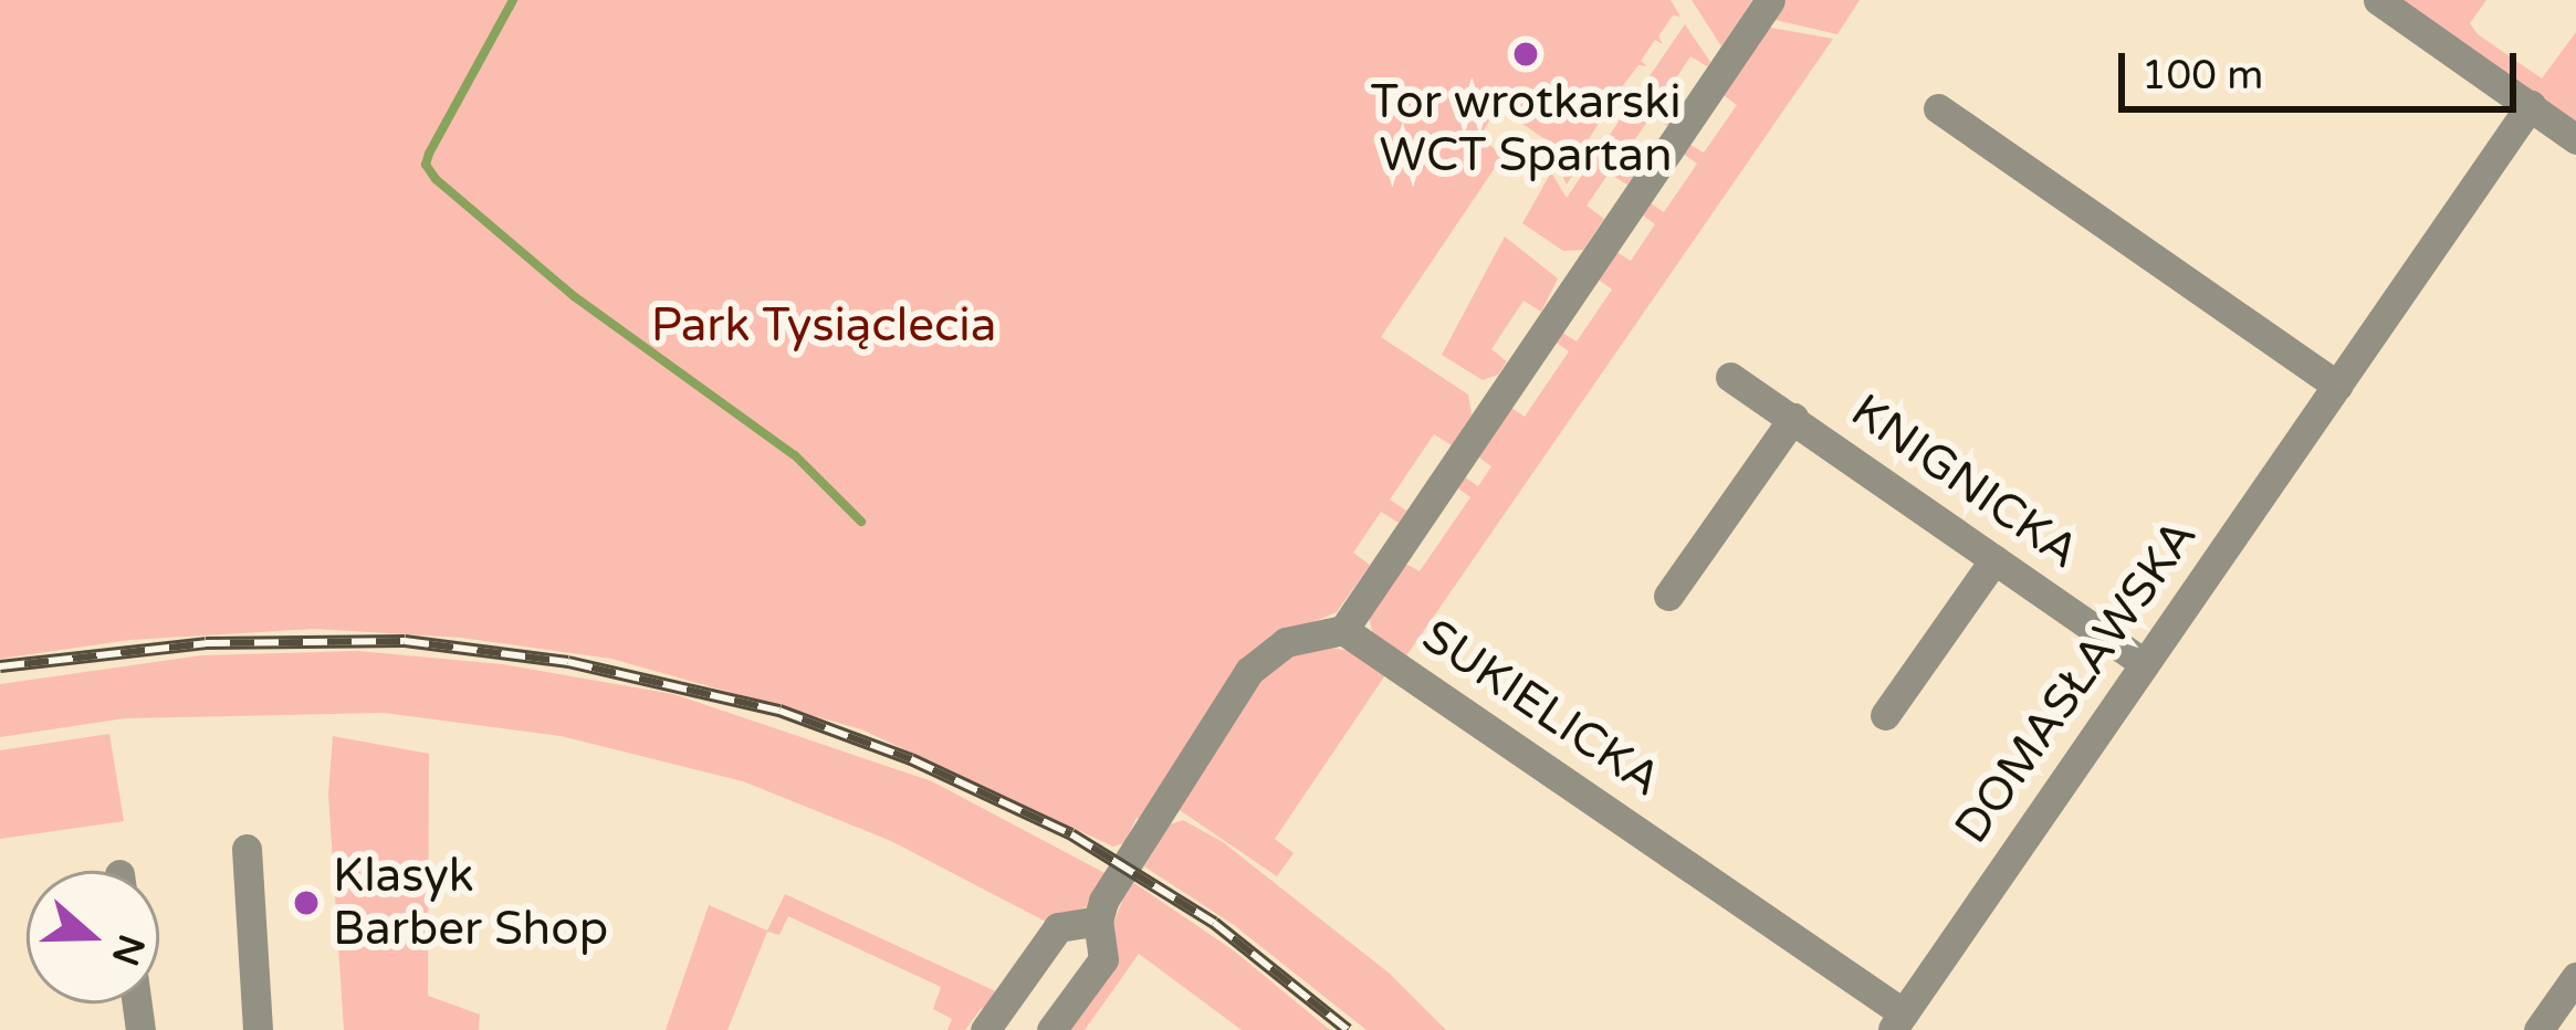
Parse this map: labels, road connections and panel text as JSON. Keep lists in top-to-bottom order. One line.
{"streets":{"street":["KNIGNICKA","DOMASŁAWSKA","SUKIELICKA"]},"crossings":[["KNIGNICKA","DOMASŁAWSKA"],["DOMASŁAWSKA","SUKIELICKA"]],"parks":["Park Tysiąclecia"],"places":["Tor wrotkarski WCT Spartan","Klasyk Barber Shop"],"scale_bar":"100 m","north":"right"}
